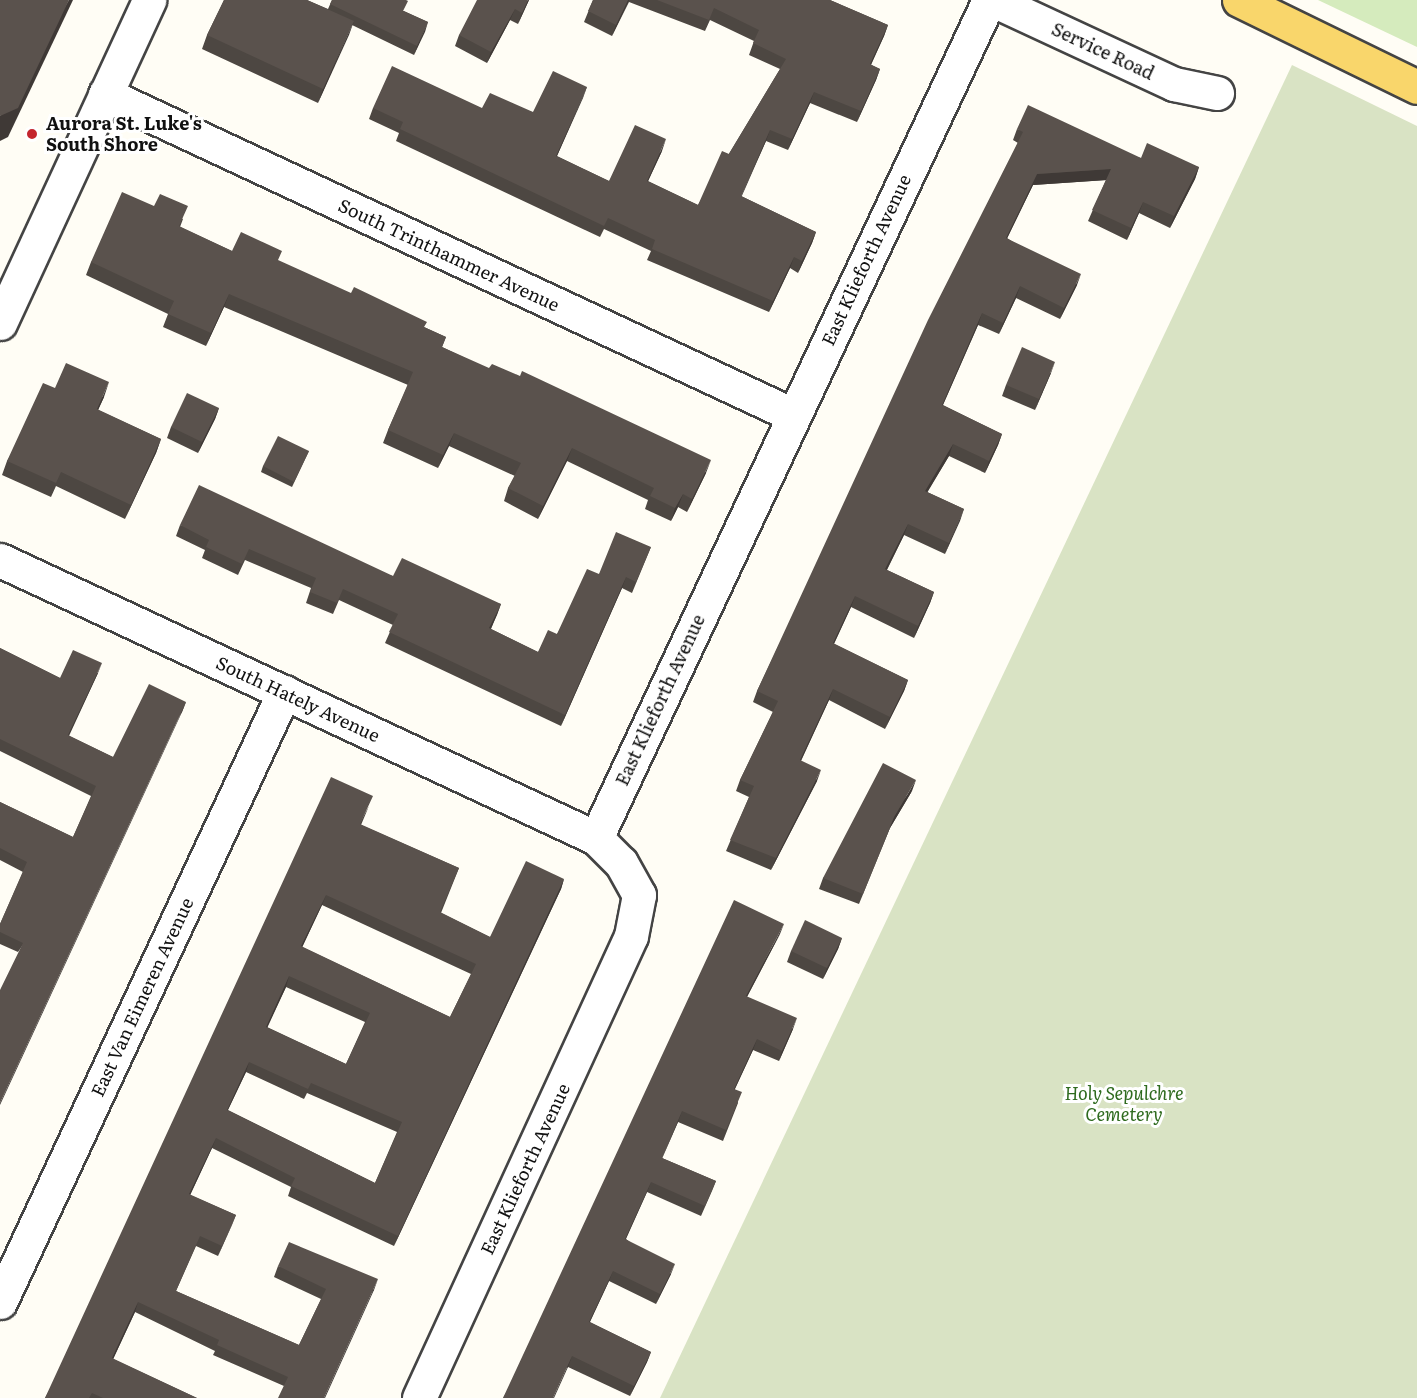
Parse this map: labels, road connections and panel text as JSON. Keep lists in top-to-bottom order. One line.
{"streets":{"street":["Service Road","South Trinthammer Avenue","East Klieforth Avenue","South Hately Avenue","East Van Eimeren Avenue"]},"crossings":[["Service Road","East Klieforth Avenue"],["South Trinthammer Avenue","East Klieforth Avenue"],["East Klieforth Avenue","South Hately Avenue"],["South Hately Avenue","East Van Eimeren Avenue"]],"parks":["Holy Sepulchre Cemetery"],"places":["Aurora St. Luke's South Shore"]}
